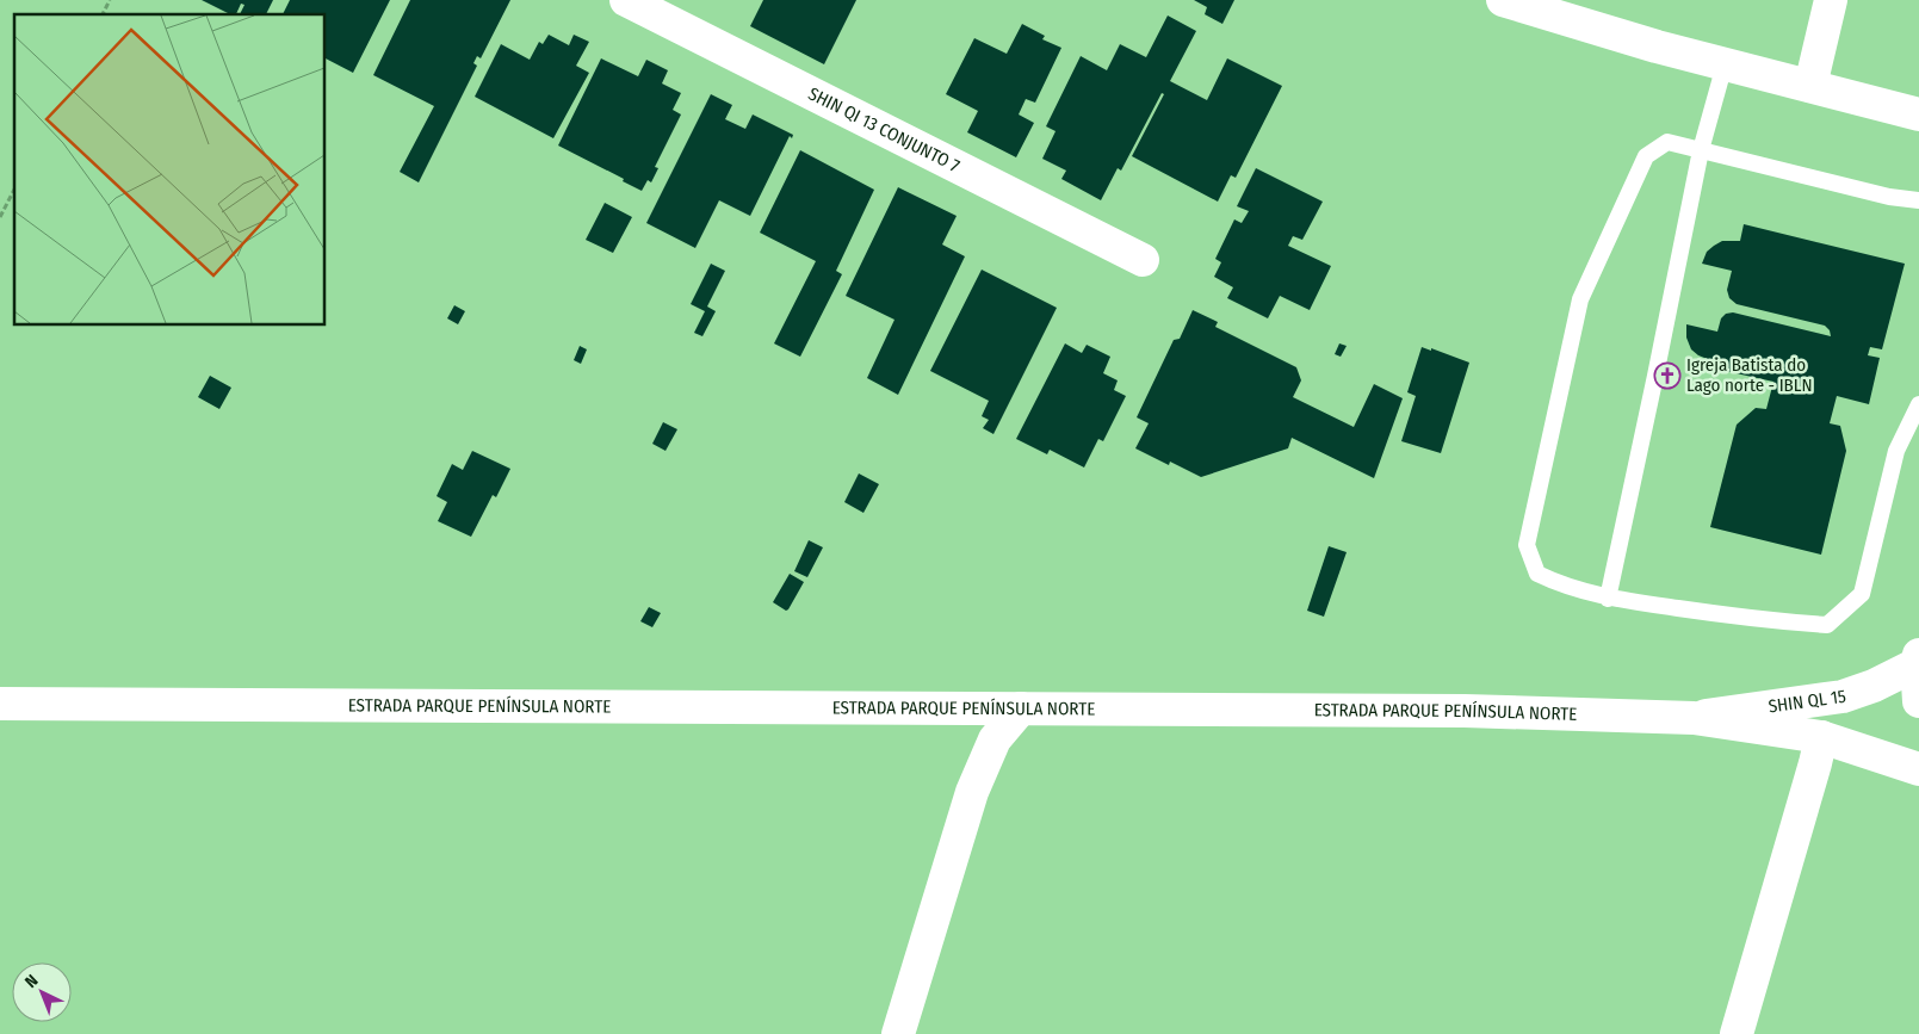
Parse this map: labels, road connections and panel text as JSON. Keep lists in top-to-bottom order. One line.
{"streets":{"main road":["SHIN QI 13 CONJUNTO 7","SHIN QL 15","ESTRADA PARQUE PENÍNSULA NORTE"]},"crossings":[["SHIN QL 15","ESTRADA PARQUE PENÍNSULA NORTE"]],"places":{"church":["Igreja Batista do Lago norte - IBLN"]},"north":"top left"}
